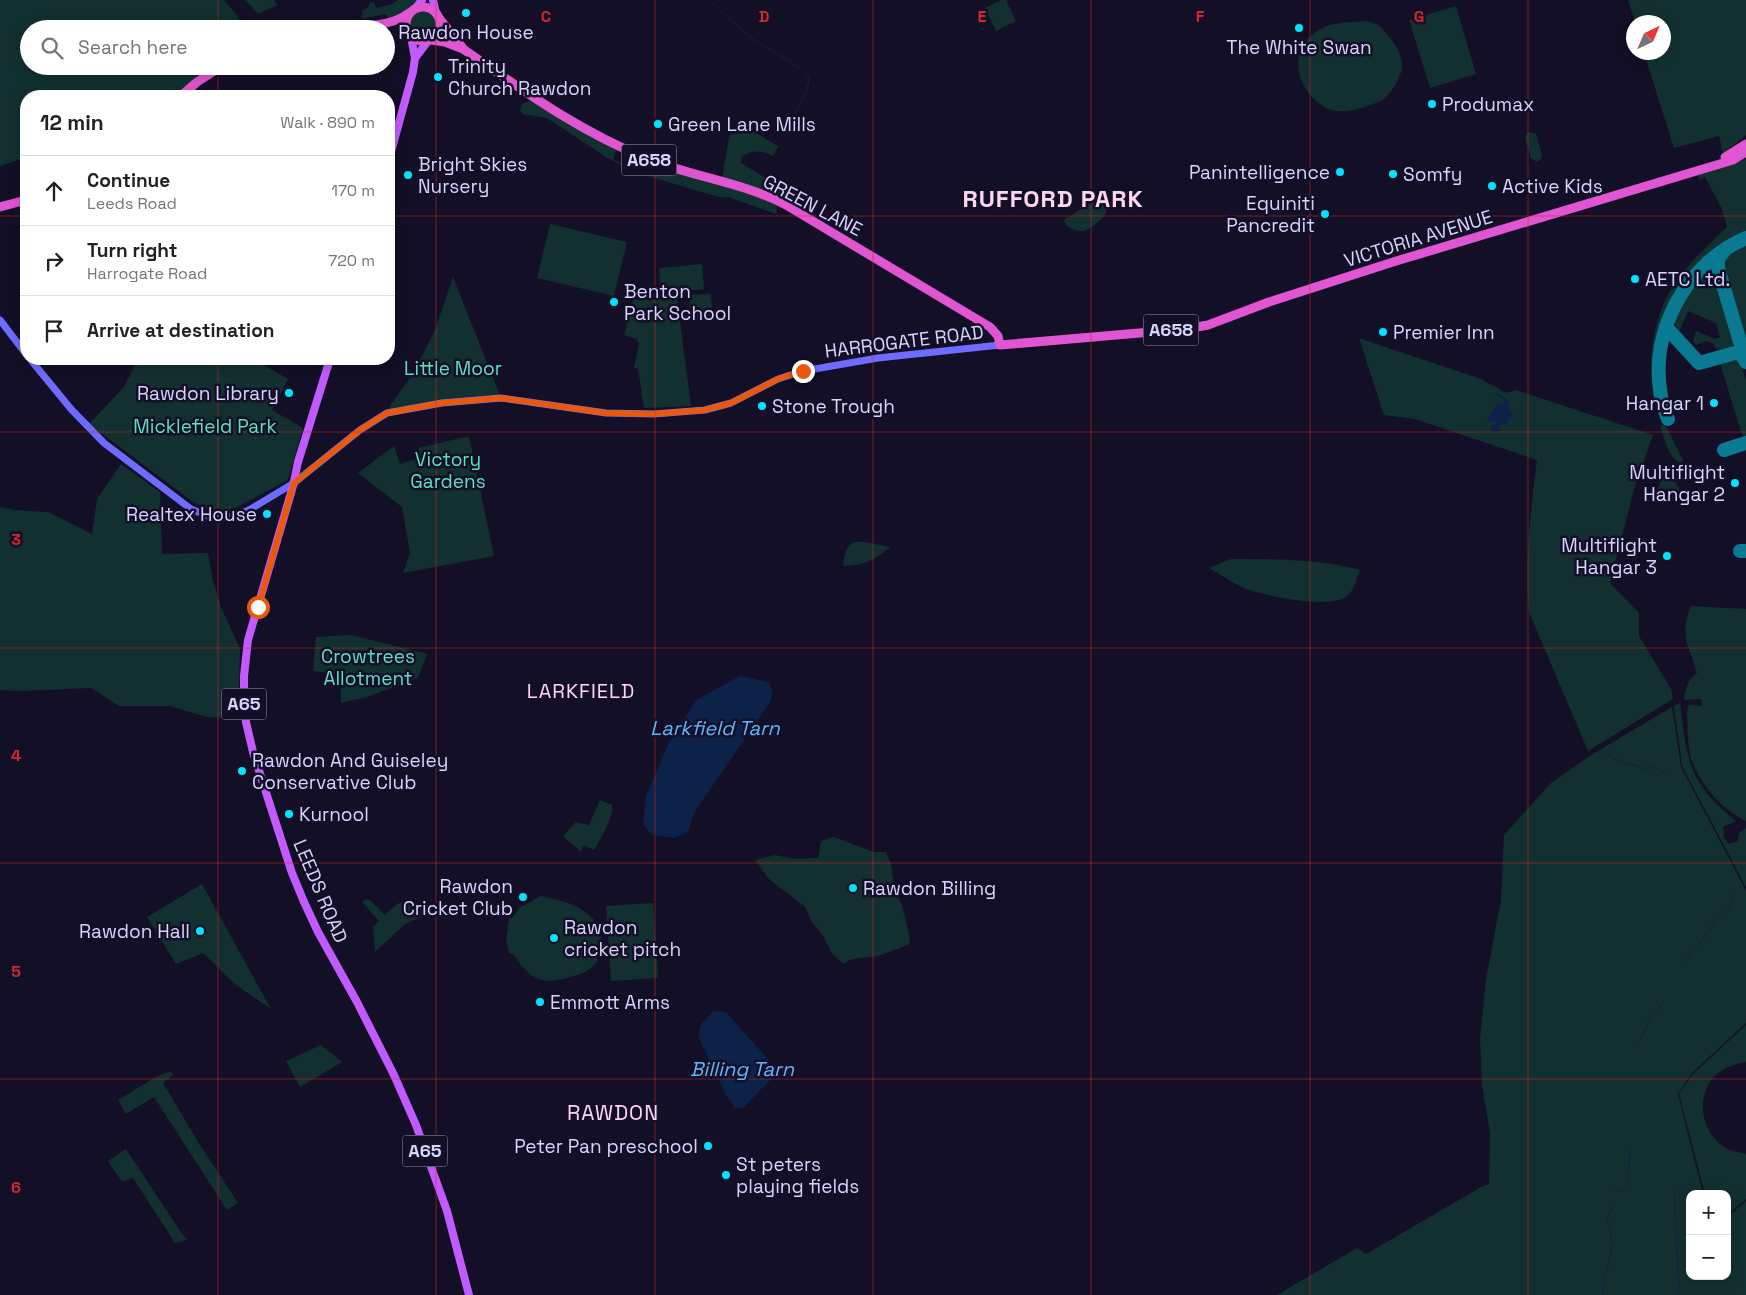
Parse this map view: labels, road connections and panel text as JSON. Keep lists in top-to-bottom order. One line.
{"streets":{"highway":["A658","GREEN LANE","VICTORIA AVENUE","HARROGATE ROAD"],"main road":["A65","LEEDS ROAD"]},"crossings":[["A658","GREEN LANE"],["GREEN LANE","HARROGATE ROAD"],["VICTORIA AVENUE","HARROGATE ROAD"],["HARROGATE ROAD","A65"],["HARROGATE ROAD","LEEDS ROAD"],["A65","LEEDS ROAD"]],"districts":["RUFFORD PARK","LARKFIELD","RAWDON"],"water":["Larkfield Tarn","Billing Tarn"],"parks":["Little Moor","Micklefield Park","Victory Gardens","Crowtrees Allotment"],"places":["Rawdon House","The White Swan","Trinity Church Rawdon","Produmax","Green Lane Mills","Panintelligence","Somfy","Bright Skies Nursery","Active Kids","Equiniti Pancredit","AETC Ltd.","Benton Park School","Premier Inn","Rawdon Library","Hangar 1","Stone Trough","Multiflight Hangar 2","Realtex House","Multiflight Hangar 3","Rawdon And Guiseley Conservative Club","Kurnool","Rawdon Billing","Rawdon Cricket Club","Rawdon Hall","Rawdon cricket pitch","Emmott Arms","Peter Pan preschool","St peters playing fields"],"north":"top right","page":{"search":"Search here","heading":["12 min","Walk · 890 m"],"list":[["Continue","Leeds Road","170 m"],["Turn right","Harrogate Road","720 m"],"Arrive at destination"],"map_buttons":["+","−"]},"grid":{"columns":["C","D","E","F","G"],"rows":["3","4","5","6"]}}
